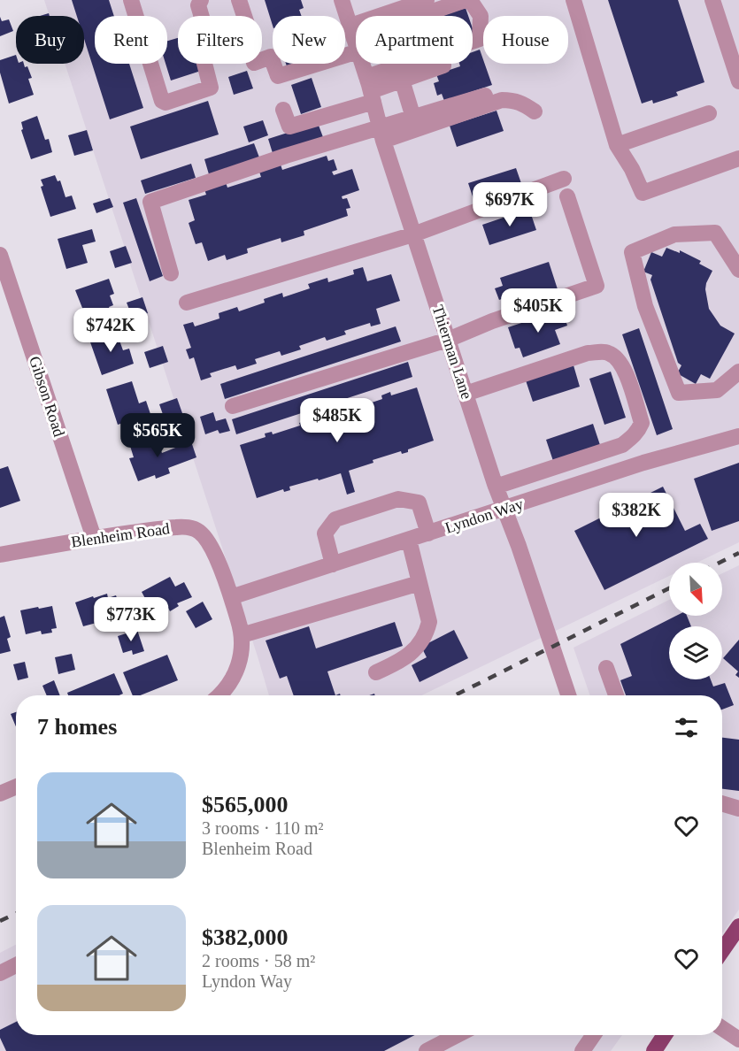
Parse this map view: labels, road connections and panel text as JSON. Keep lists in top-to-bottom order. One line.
{"streets":{"street":["Thierman Lane","Gibson Road","Lyndon Way","Blenheim Road"]},"crossings":[["Thierman Lane","Lyndon Way"],["Gibson Road","Blenheim Road"],["Lyndon Way","Blenheim Road"]],"north":"bottom right","page":{"chip":["Buy","Rent","Filters","New","Apartment","House"],"price":["$697K","$405K","$742K","$485K","$565K","$382K","$773K"],"heading":"7 homes","list":[{"name":"$565,000","note":"3 rooms · 110 m² · Blenheim Road"},{"name":"$382,000","note":"2 rooms · 58 m² · Lyndon Way"}]}}
